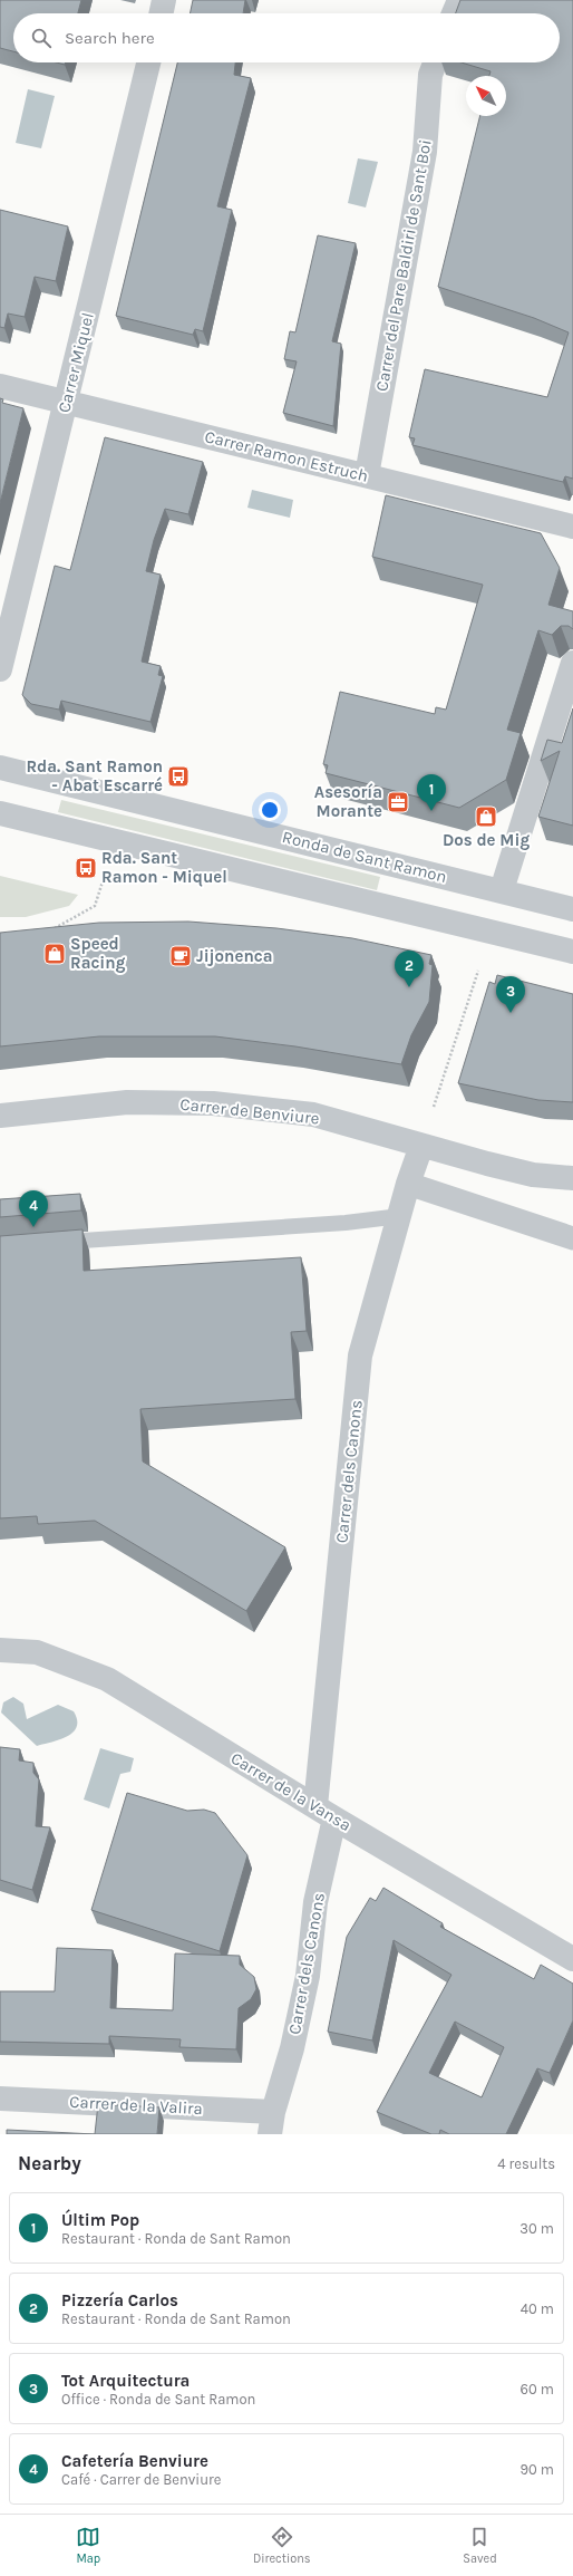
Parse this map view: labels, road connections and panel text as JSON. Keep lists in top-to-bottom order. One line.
{"streets":{"street":["Carrer del Pare Baldiri de Sant Boi","Carrer Miquel","Carrer Ramon Estruch","Ronda de Sant Ramon","Carrer de Benviure","Carrer dels Canons","Carrer de la Vansa","Carrer de la Valira"]},"crossings":[["Carrer del Pare Baldiri de Sant Boi","Carrer Ramon Estruch"],["Carrer Miquel","Carrer Ramon Estruch"],["Carrer de Benviure","Carrer dels Canons"],["Carrer dels Canons","Carrer de la Vansa"],["Carrer dels Canons","Carrer de la Valira"]],"places":{"bus stop":["Rda. Sant Ramon - Abat Escarré","Rda. Sant Ramon - Miquel"],"office":["Asesoría Morante"],"shop":["Dos de Mig","Speed Racing"],"cafe":["Jijonenca"]},"north":"top left","page":{"search":"Search here","pins":["1","2","3","4"],"heading":["Nearby","4 results"],"list":[{"mark":"1","name":"Últim Pop","note":"Restaurant · Ronda de Sant Ramon","value":"30 m"},{"mark":"2","name":"Pizzería Carlos","note":"Restaurant · Ronda de Sant Ramon","value":"40 m"},{"mark":"3","name":"Tot Arquitectura","note":"Office · Ronda de Sant Ramon","value":"60 m"},{"mark":"4","name":"Cafetería Benviure","note":"Café · Carrer de Benviure","value":"90 m"}],"nav":["Map","Directions","Saved"]}}
